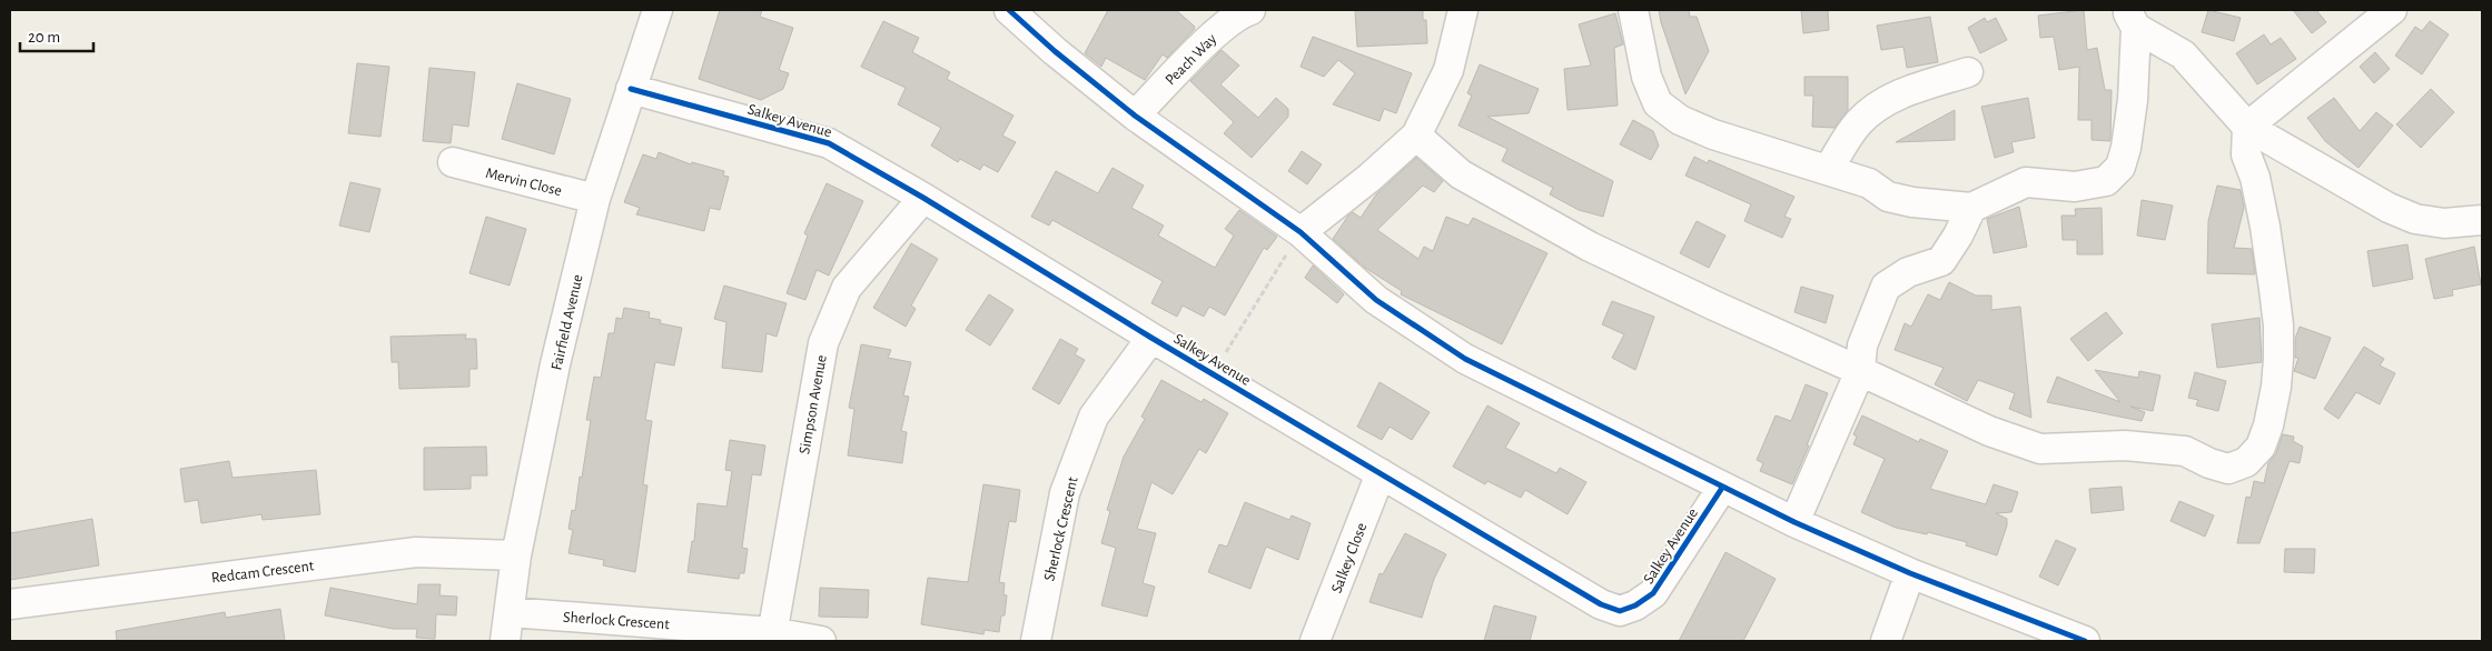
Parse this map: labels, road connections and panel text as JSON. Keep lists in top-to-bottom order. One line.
{"streets":{"street":["Peach Way","Salkey Avenue","Mervin Close","Fairfield Avenue","Simpson Avenue","Sherlock Crescent","Salkey Close","Redcam Crescent"]},"crossings":[["Salkey Avenue","Fairfield Avenue"],["Salkey Avenue","Simpson Avenue"],["Salkey Avenue","Sherlock Crescent"],["Salkey Avenue","Salkey Close"],["Mervin Close","Fairfield Avenue"],["Fairfield Avenue","Sherlock Crescent"],["Fairfield Avenue","Redcam Crescent"],["Simpson Avenue","Sherlock Crescent"]],"scale_bar":"20 m"}
